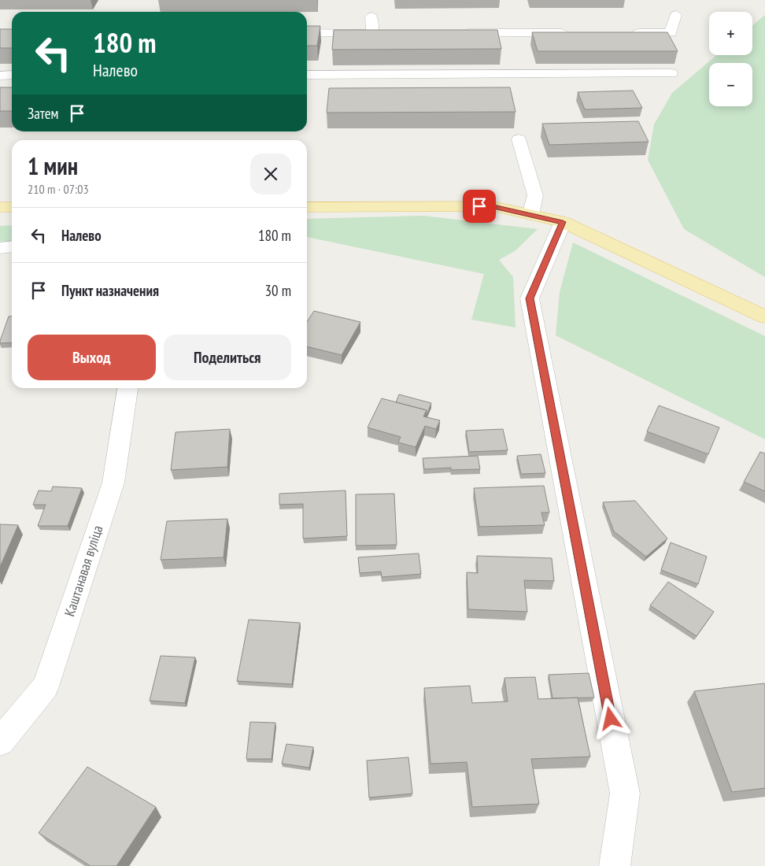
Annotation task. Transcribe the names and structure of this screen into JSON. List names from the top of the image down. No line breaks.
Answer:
{"streets":{"street":["Каштанавая вуліца"]},"page":{"map_buttons":["+","−"],"turn":["180 m","Налево"],"then":"Затем","heading":["1 мин","210 m · 07:03"],"list":[{"name":"Налево","value":"180 m"},{"name":"Пункт назначения","value":"30 m"}],"buttons":["Выход","Поделиться"]}}
